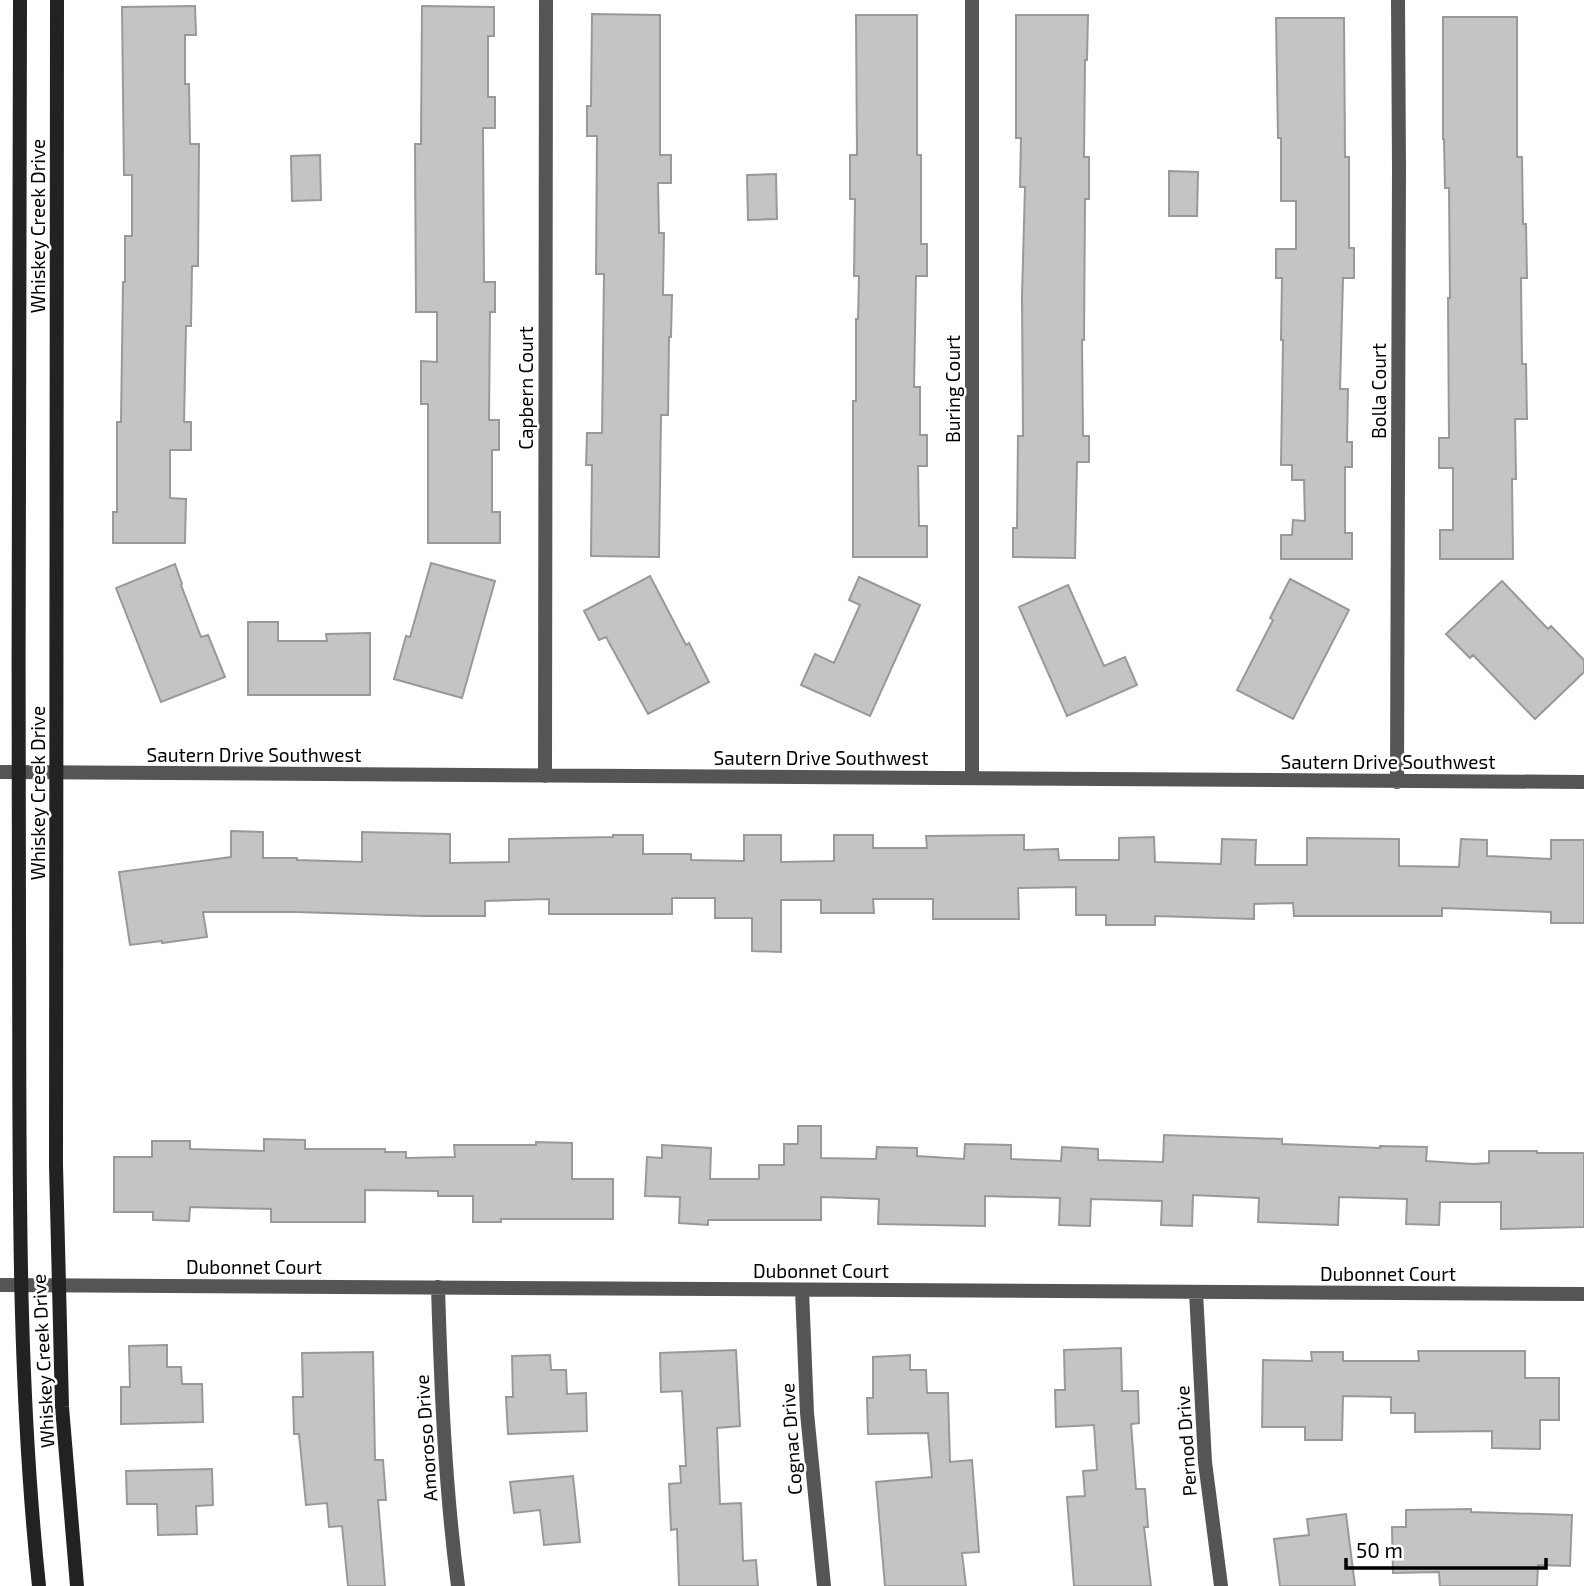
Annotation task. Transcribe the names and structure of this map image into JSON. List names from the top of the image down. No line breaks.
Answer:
{"streets":{"street":["Whiskey Creek Drive","Capbern Court","Buring Court","Bolla Court","Sautern Drive Southwest","Dubonnet Court","Amoroso Drive","Cognac Drive","Pernod Drive"]},"crossings":[["Whiskey Creek Drive","Sautern Drive Southwest"],["Whiskey Creek Drive","Dubonnet Court"],["Capbern Court","Sautern Drive Southwest"],["Buring Court","Sautern Drive Southwest"],["Bolla Court","Sautern Drive Southwest"],["Dubonnet Court","Amoroso Drive"],["Dubonnet Court","Cognac Drive"],["Dubonnet Court","Pernod Drive"]],"scale_bar":"50 m"}
